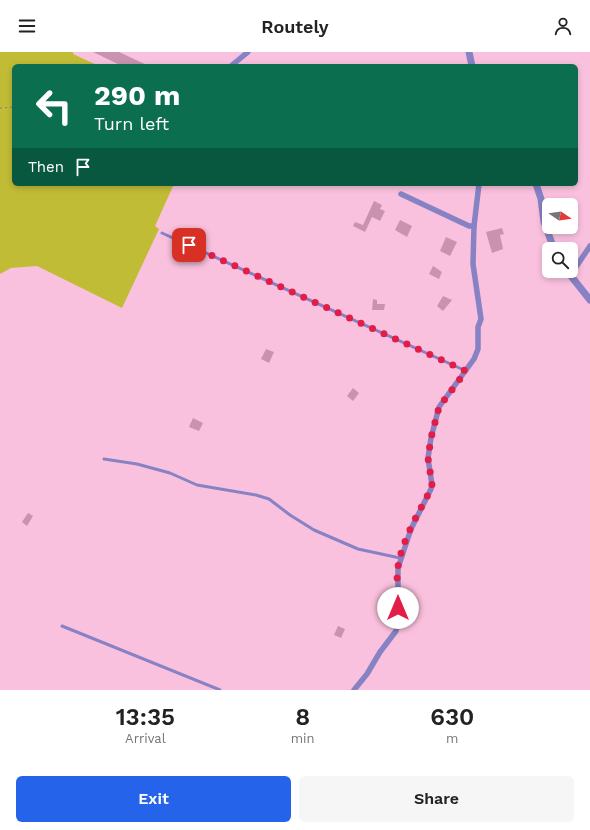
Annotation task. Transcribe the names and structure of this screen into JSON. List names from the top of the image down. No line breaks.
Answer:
{"north":"right","page":{"header":"Routely","turn":["290 m","Turn left"],"then":"Then","eta":["13:35","Arrival","8","min","630","m"],"buttons":["Exit","Share"]}}
